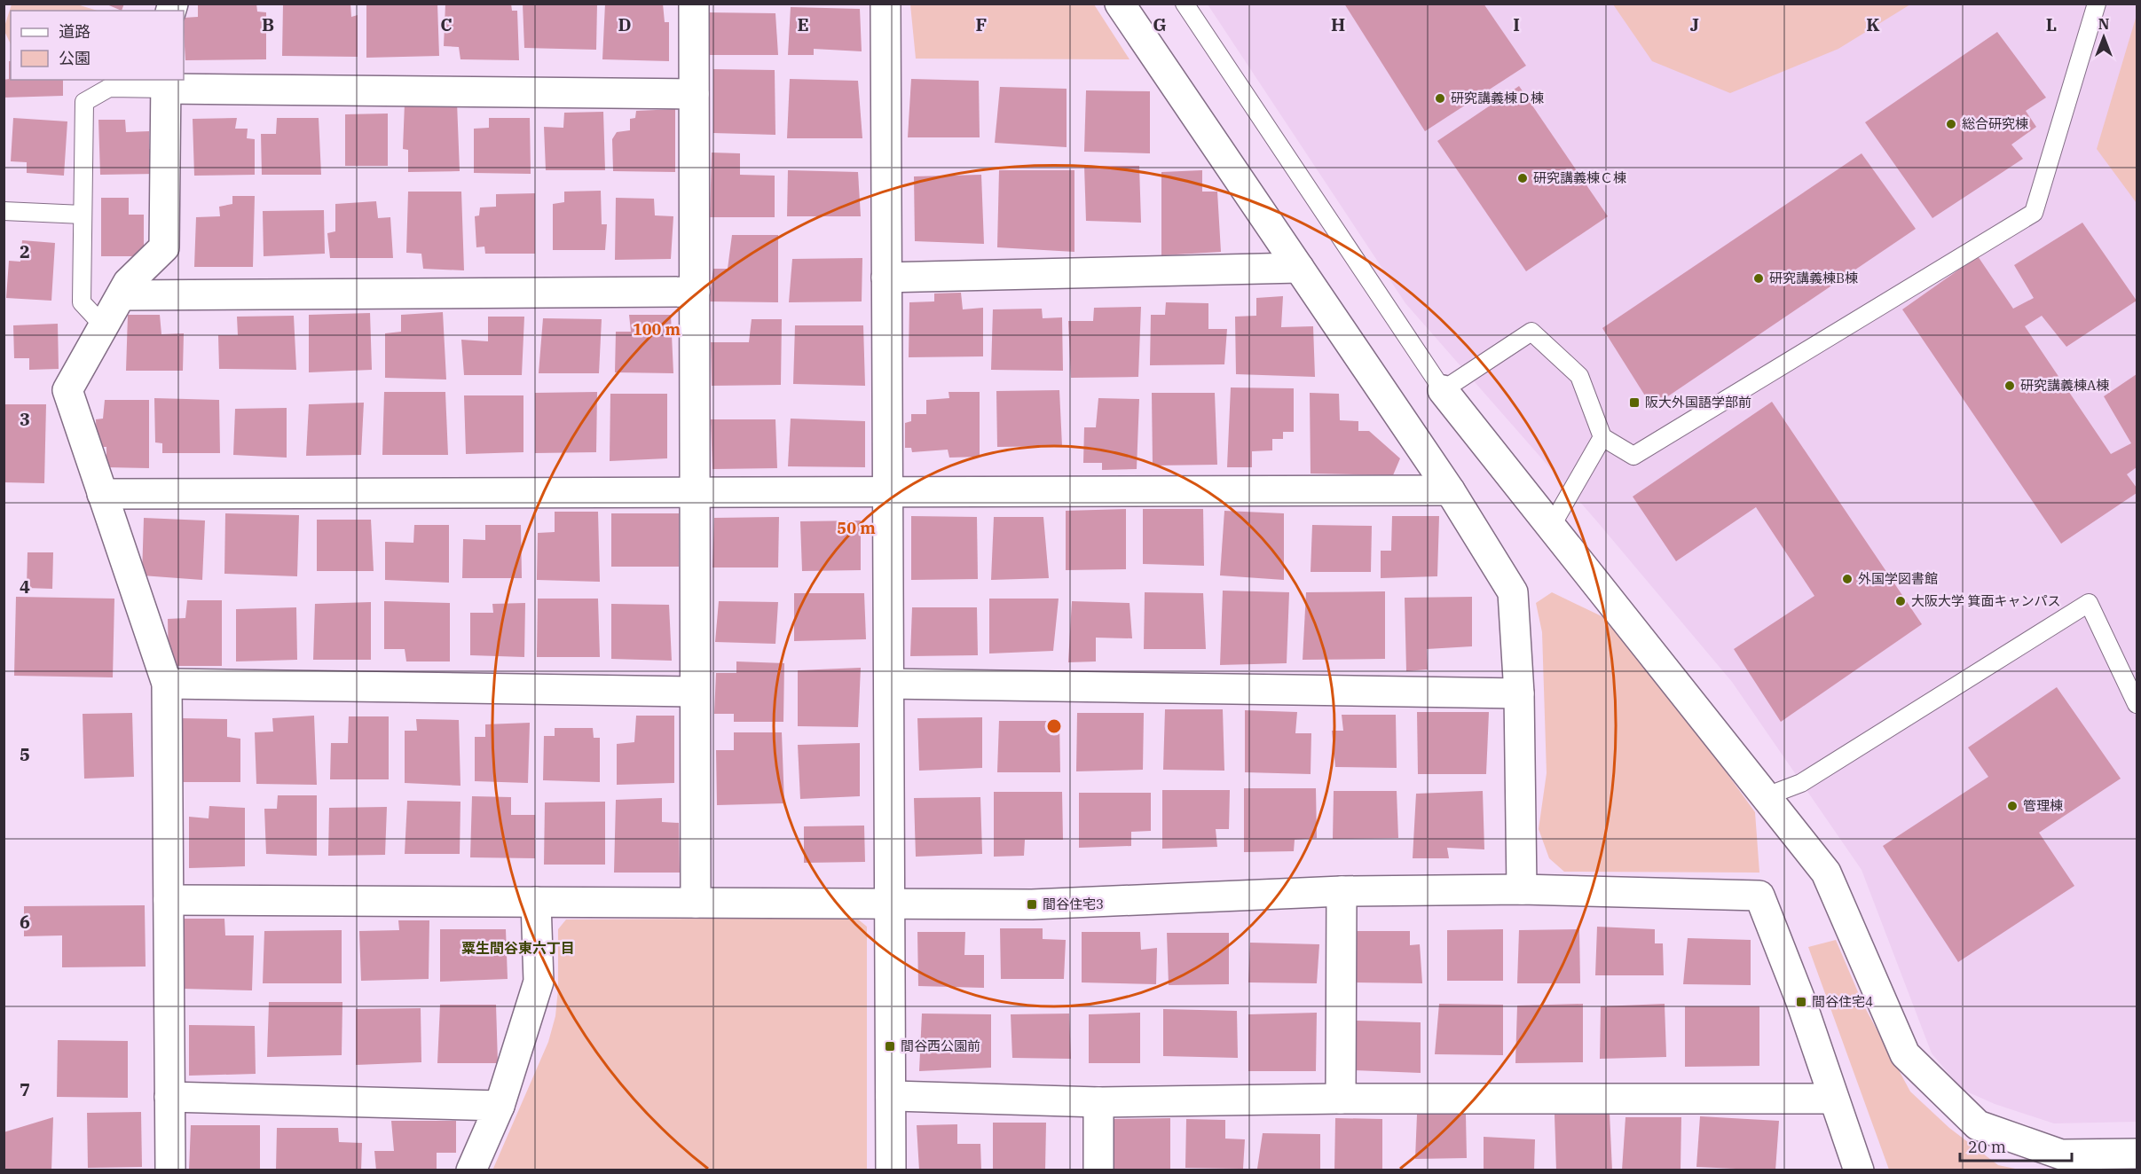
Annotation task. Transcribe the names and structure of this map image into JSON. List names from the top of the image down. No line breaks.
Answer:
{"districts":["粟生間谷東六丁目"],"places":{"other":["研究講義棟Ｄ棟","総合研究棟","研究講義棟Ｃ棟","研究講義棟B棟","研究講義棟A棟","外国学図書館","大阪大学 箕面キャンパス","管理棟"],"transit":["阪大外国語学部前","間谷住宅3","間谷住宅4","間谷西公園前"]},"legend":["道路","公園"],"scale_bar":"20 m","north":"top","grid":{"columns":["B","C","D","E","F","G","H","I","J","K","L"],"rows":["2","3","4","5","6","7"]},"rings":["100 m","50 m"]}
